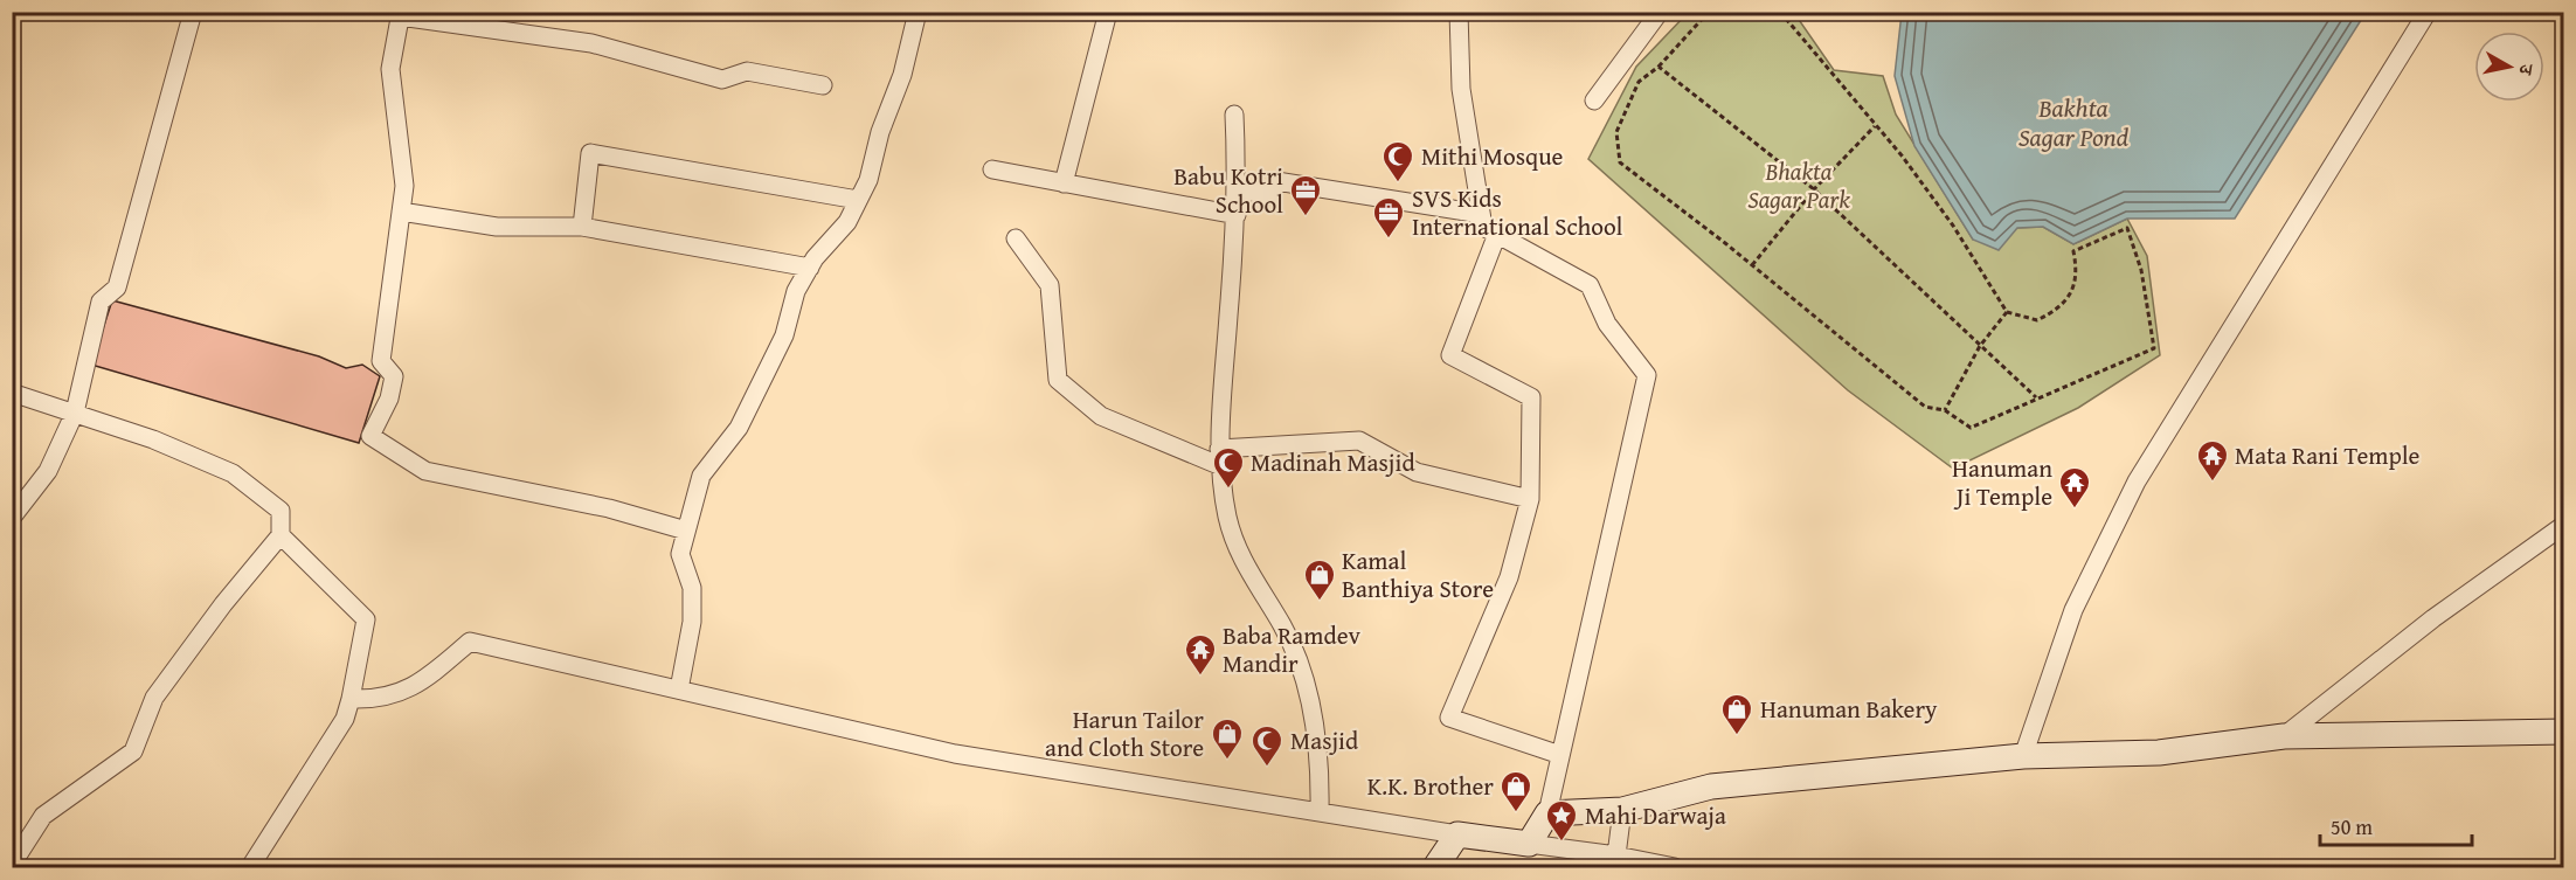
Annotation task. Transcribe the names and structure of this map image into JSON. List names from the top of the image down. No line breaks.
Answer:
{"water":["Bakhta Sagar Pond"],"parks":["Bhakta Sagar Park"],"places":{"mosque":["Mithi Mosque","Madinah Masjid","Masjid"],"office":["Babu Kotri School","SVS Kids International School"],"temple":["Mata Rani Temple","Hanuman Ji Temple","Baba Ramdev Mandir"],"shop":["Kamal Banthiya Store","Hanuman Bakery","Harun Tailor and Cloth Store","K.K. Brother"],"place":["Mahi Darwaja"]},"scale_bar":"50 m","north":"right"}
